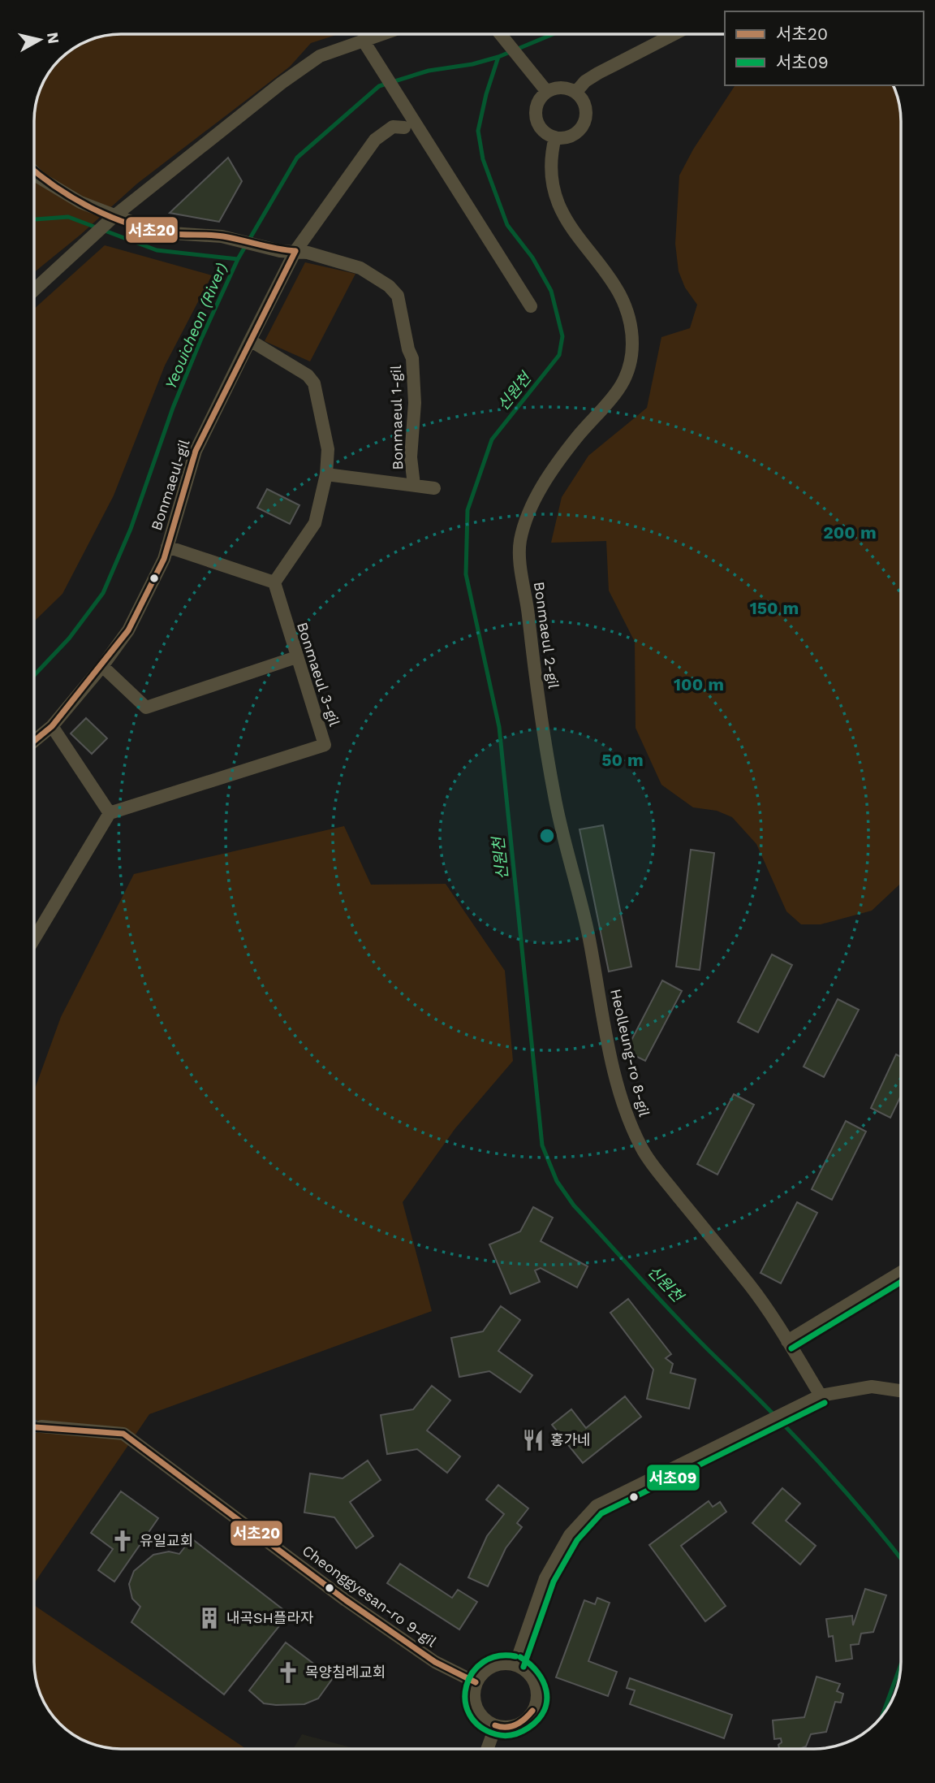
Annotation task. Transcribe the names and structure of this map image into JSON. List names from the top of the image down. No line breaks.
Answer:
{"streets":{"street":["Bonmaeul 1-gil","Bonmaeul-gil","Bonmaeul 2-gil","Bonmaeul 3-gil","Heolleung-ro 8-gil","Cheonggyesan-ro 9-gil"]},"crossings":[["Bonmaeul 1-gil","Bonmaeul-gil"],["Bonmaeul 2-gil","Heolleung-ro 8-gil"]],"water":["Yeouicheon (River)","신원천"],"places":{"restaurant":["홍가네"],"church":["유일교회","목양침례교회"],"building":["내곡SH플라자"]},"lines":["transit line 서초20","transit line 서초09"],"legend":["서초20","서초09"],"north":"right","rings":["200 m","150 m","100 m","50 m"]}
